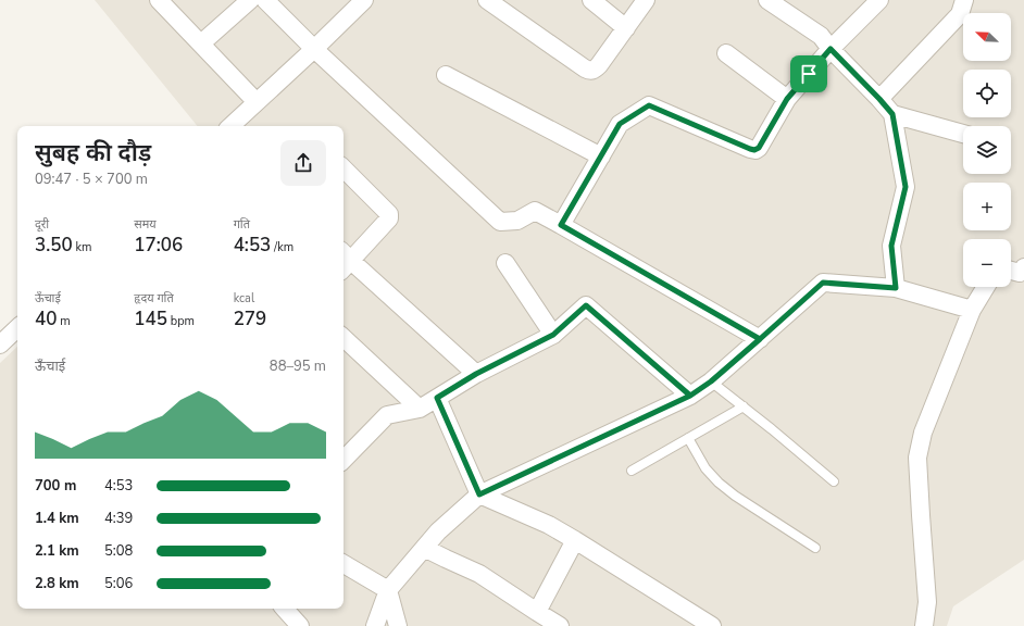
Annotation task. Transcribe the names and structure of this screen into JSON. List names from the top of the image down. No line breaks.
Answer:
{"north":"top left","page":{"map_buttons":["+","−"],"heading":["सुबह की दौड़","09:47 · 5 × 700 m"],"stats":[["दूरी","3.50 km"],["समय","17:06"],["गति","4:53 /km"],["ऊँचाई","40 m"],["हृदय गति","145 bpm"],["kcal","279"]],"chart":["ऊँचाई","88–95 m"],"list":[{"name":"700 m","note":"4:53"},{"name":"1.4 km","note":"4:39"},{"name":"2.1 km","note":"5:08"},{"name":"2.8 km","note":"5:06"}]}}
